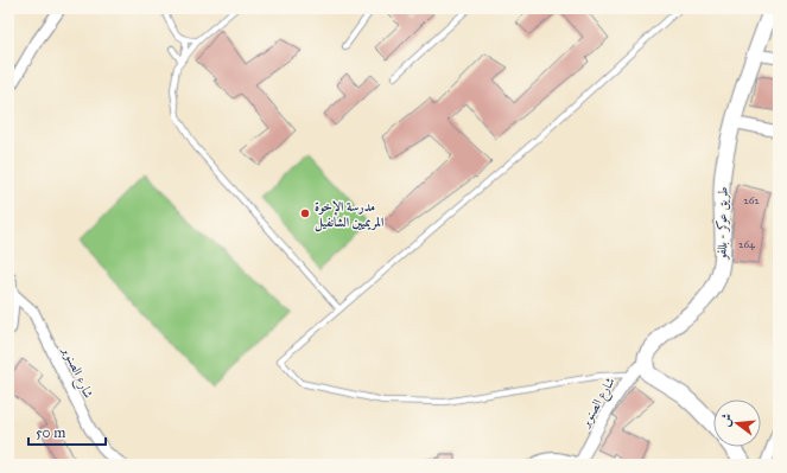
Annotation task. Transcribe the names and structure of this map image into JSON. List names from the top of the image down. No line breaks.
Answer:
{"streets":{"street":["طريق عوكر - بللفو","شارع الصنوبر"]},"crossings":[["طريق عوكر - بللفو","شارع الصنوبر"]],"places":["مدرسة الإخوة المريميين الشانفيل"],"house_numbers":["262","264"],"scale_bar":"50 m","north":"left"}
